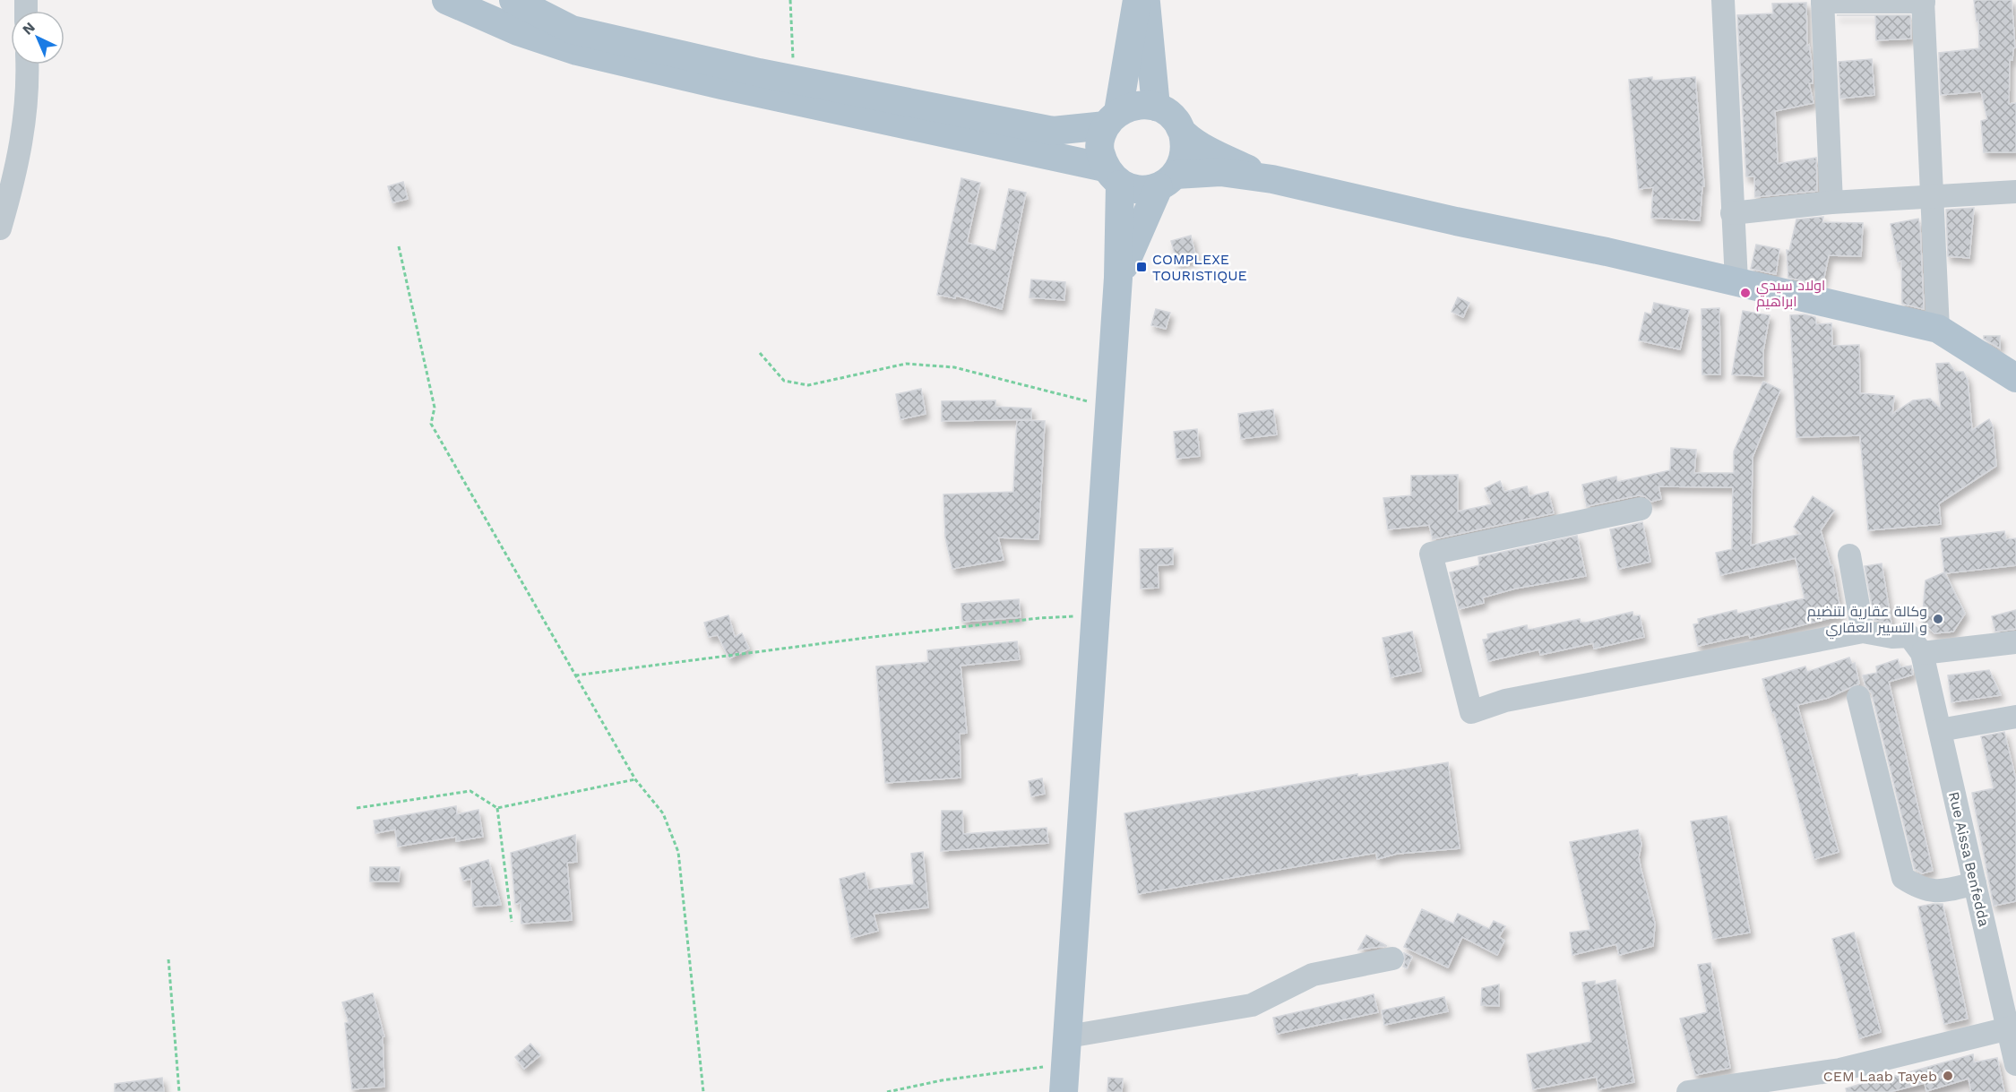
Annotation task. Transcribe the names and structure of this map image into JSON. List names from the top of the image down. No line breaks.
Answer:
{"streets":{"street":["Rue Aissa Benfedda"]},"places":{"transit":["COMPLEXE TOURISTIQUE"],"other":["اولاد سيدي ابراهيم","وكالة عقارية لتنضيم و التسيير العقاري","CEM Laab Tayeb"]},"north":"top left"}
